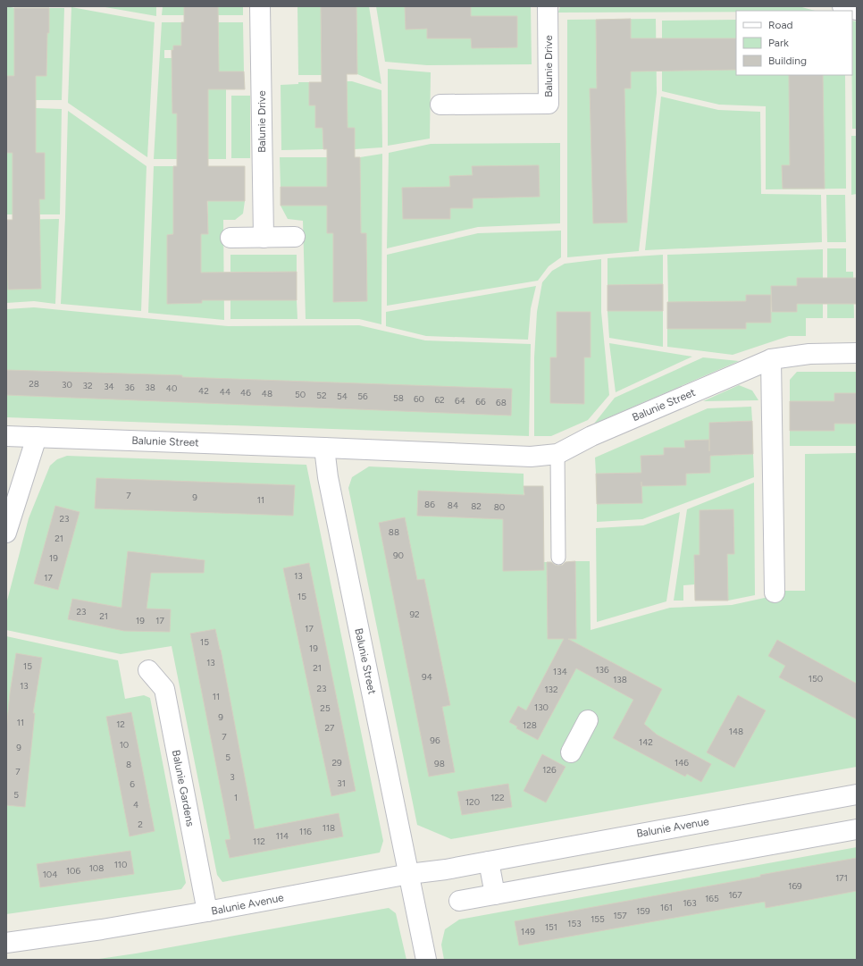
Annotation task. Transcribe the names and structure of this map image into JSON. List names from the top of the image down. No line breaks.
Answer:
{"streets":{"street":["Balunie Drive","Balunie Street","Balunie Gardens","Balunie Avenue"]},"crossings":[["Balunie Street","Balunie Avenue"],["Balunie Gardens","Balunie Avenue"]],"house_numbers":["28","30","32","34","36","38","40","42","44","46","48","50","52","54","56","58","60","62","64","66","68","7","9","11","86","84","82","80","23","88","21","90","19","13","17","15","23","92","21","19","17","17","15","19","13","15","21","136","134","94","150","138","13","23","132","11","130","25","9","11","12","128","27","148","7","96","142","10","9","5","29","146","98","8","126","7","3","31","6","5","1","122","120","4","2","118","116","114","112","110","108","106","104","171","169","167","165","163","161","159","157","155","153","151","149"],"legend":["Road","Park","Building"]}
